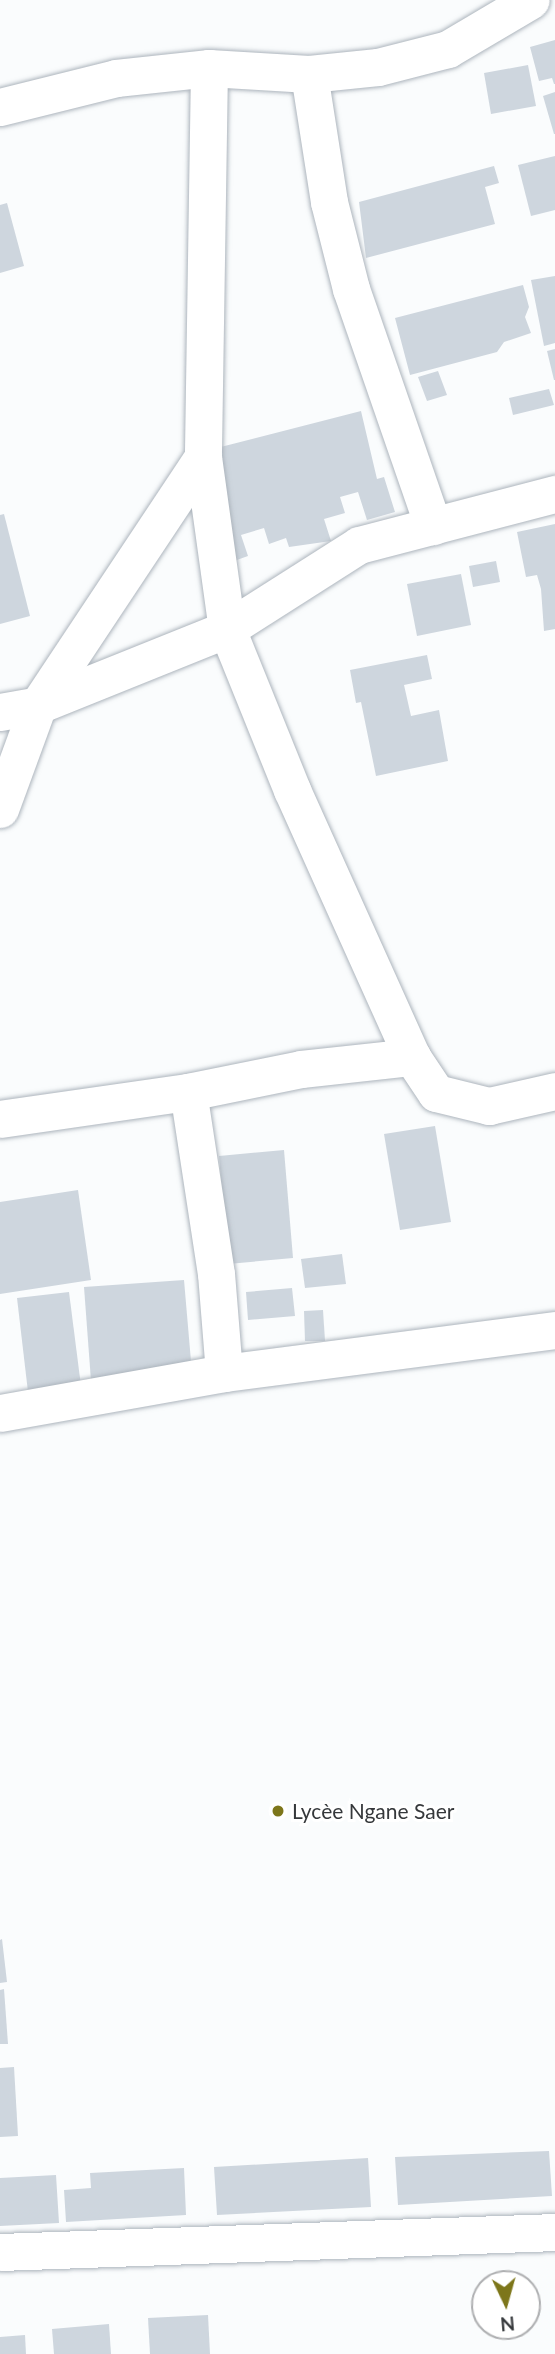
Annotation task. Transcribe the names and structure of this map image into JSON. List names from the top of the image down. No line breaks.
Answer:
{"places":["Lycèe Ngane Saer"],"north":"bottom"}
